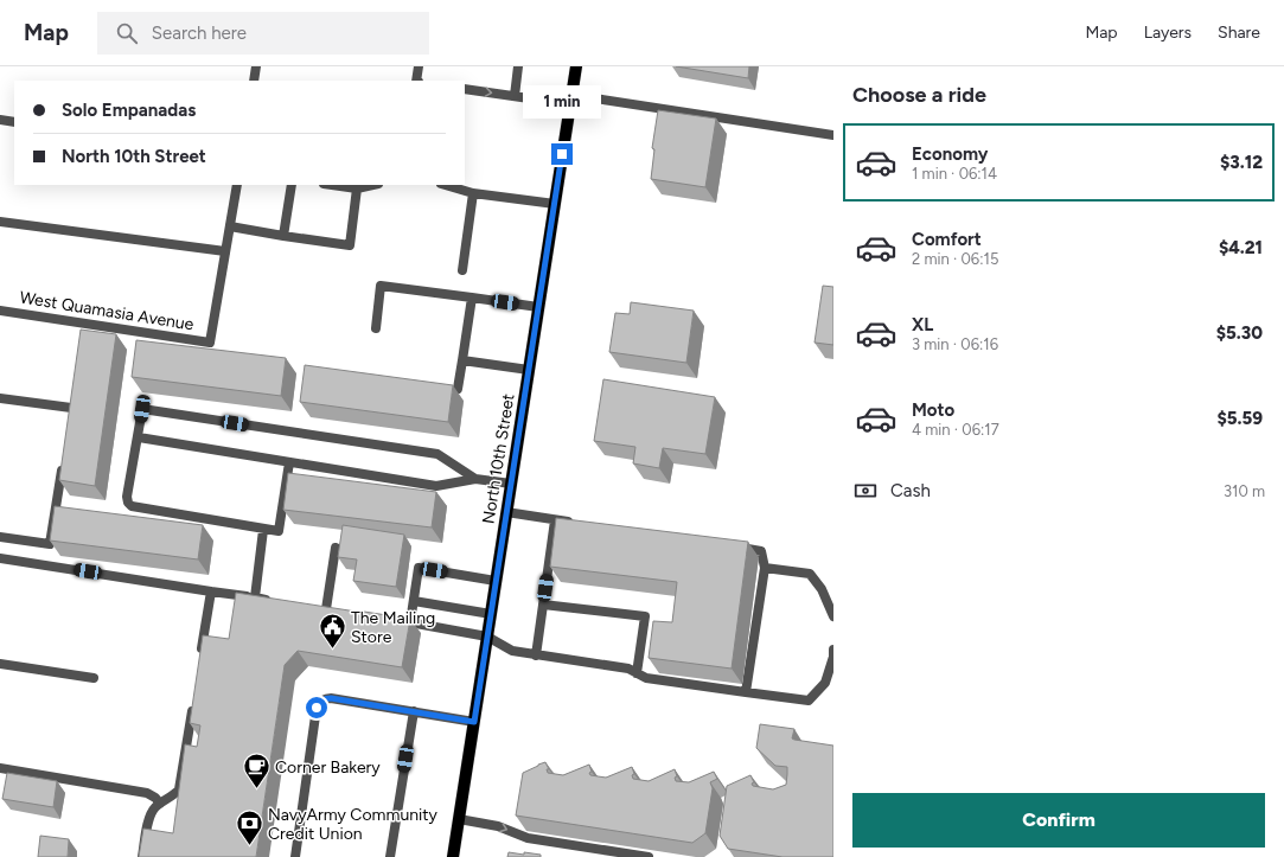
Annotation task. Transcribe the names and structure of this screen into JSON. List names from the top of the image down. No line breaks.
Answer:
{"streets":{"main road":["North 10th Street"],"street":["West Quamasia Avenue"]},"places":{"public building":["The Mailing Store"],"cafe":["Corner Bakery"],"bank":["NavyArmy Community Credit Union"]},"page":{"header":"Map","search":"Search here","nav":["Map","Layers","Share"],"heading":"Choose a ride","banner":["Solo Empanadas","North 10th Street"],"bubble":"1 min","list":[{"name":"Economy","note":"1 min · 06:14","value":"$3.12"},{"name":"Comfort","note":"2 min · 06:15","value":"$4.21"},{"name":"XL","note":"3 min · 06:16","value":"$5.30"},{"name":"Moto","note":"4 min · 06:17","value":"$5.59"}],"pay":["Cash","310 m"],"buttons":"Confirm"}}
